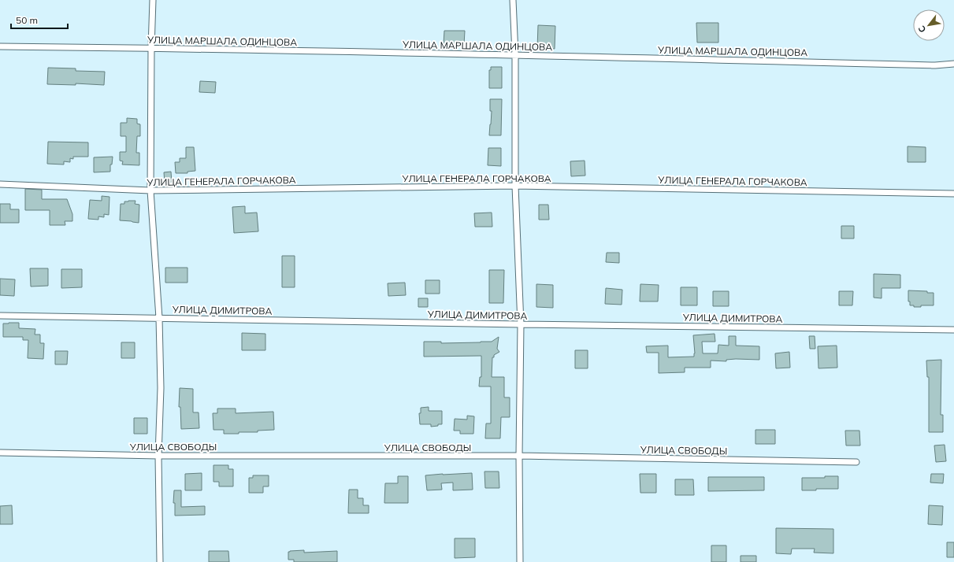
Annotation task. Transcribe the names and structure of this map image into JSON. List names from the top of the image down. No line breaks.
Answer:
{"streets":{"street":["УЛИЦА МАРШАЛА ОДИНЦОВА","УЛИЦА ГЕНЕРАЛА ГОРЧАКОВА","УЛИЦА ДИМИТРОВА","УЛИЦА СВОБОДЫ"]},"scale_bar":"50 m","north":"bottom left"}
